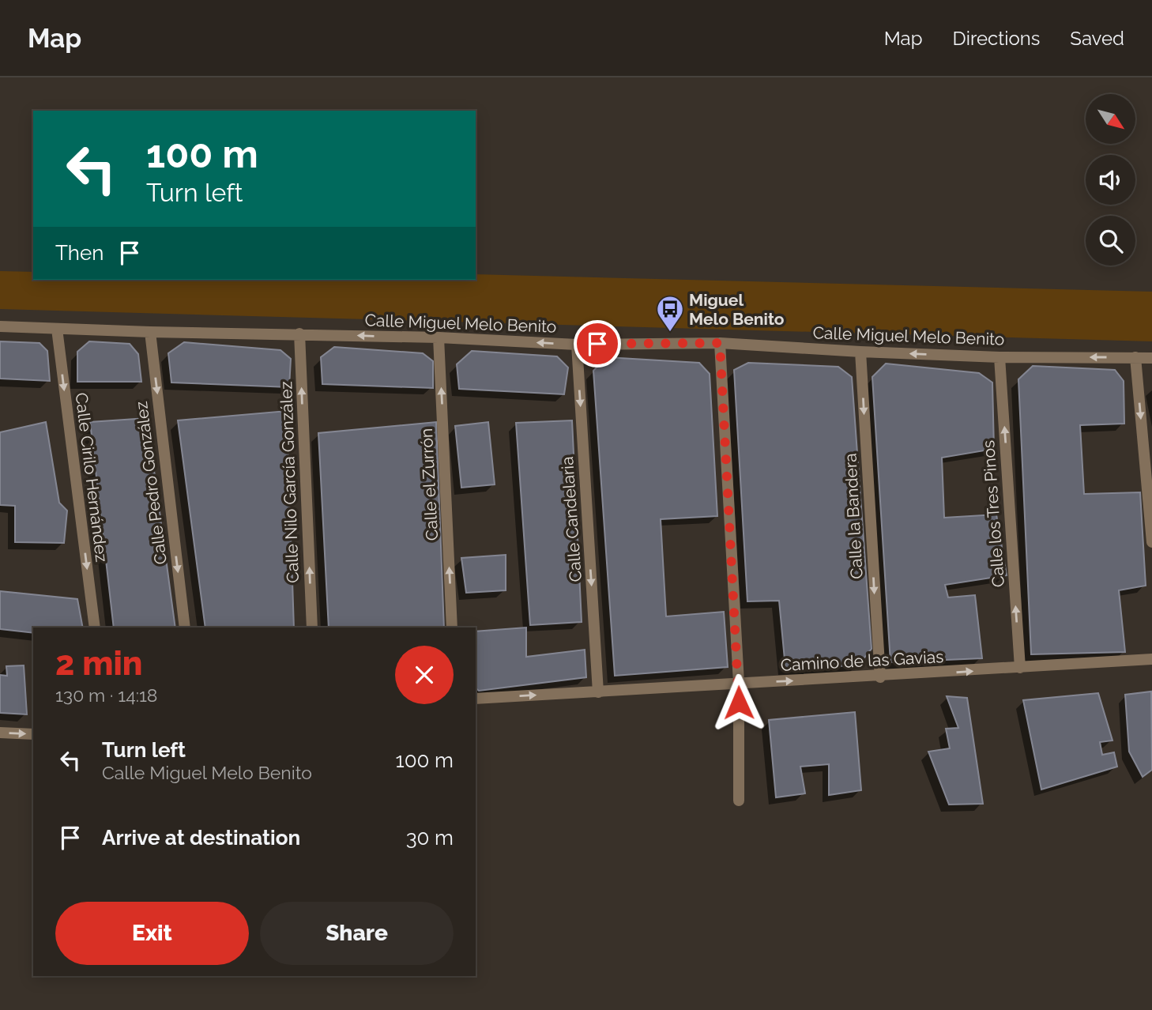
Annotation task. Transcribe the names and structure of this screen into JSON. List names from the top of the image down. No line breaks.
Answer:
{"streets":{"street":["Calle Miguel Melo Benito","Calle Cirilo Hernández","Calle Nilo García González","Calle Pedro González","Calle el Zurrón","Calle los Tres Pinos","Calle la Bandera","Calle Candelaria","Camino de las Gavias"]},"crossings":[["Calle Miguel Melo Benito","Calle Cirilo Hernández"],["Calle Miguel Melo Benito","Calle Nilo García González"],["Calle Miguel Melo Benito","Calle Pedro González"],["Calle Miguel Melo Benito","Calle el Zurrón"],["Calle Miguel Melo Benito","Calle los Tres Pinos"],["Calle Miguel Melo Benito","Calle la Bandera"],["Calle Miguel Melo Benito","Calle Candelaria"],["Calle los Tres Pinos","Camino de las Gavias"],["Calle la Bandera","Camino de las Gavias"],["Calle Candelaria","Camino de las Gavias"]],"one_way":["Calle Miguel Melo Benito","Calle Cirilo Hernández","Calle Nilo García González","Calle Pedro González","Calle el Zurrón","Calle los Tres Pinos","Calle la Bandera","Calle Candelaria","Camino de las Gavias"],"places":{"bus stop":["Miguel Melo Benito"]},"north":"bottom right","page":{"header":"Map","nav":["Map","Directions","Saved"],"turn":["100 m","Turn left"],"then":"Then","heading":["2 min","130 m · 14:18"],"list":[{"name":"Turn left","note":"Calle Miguel Melo Benito","value":"100 m"},{"name":"Arrive at destination","value":"30 m"}],"buttons":["Exit","Share"]}}
